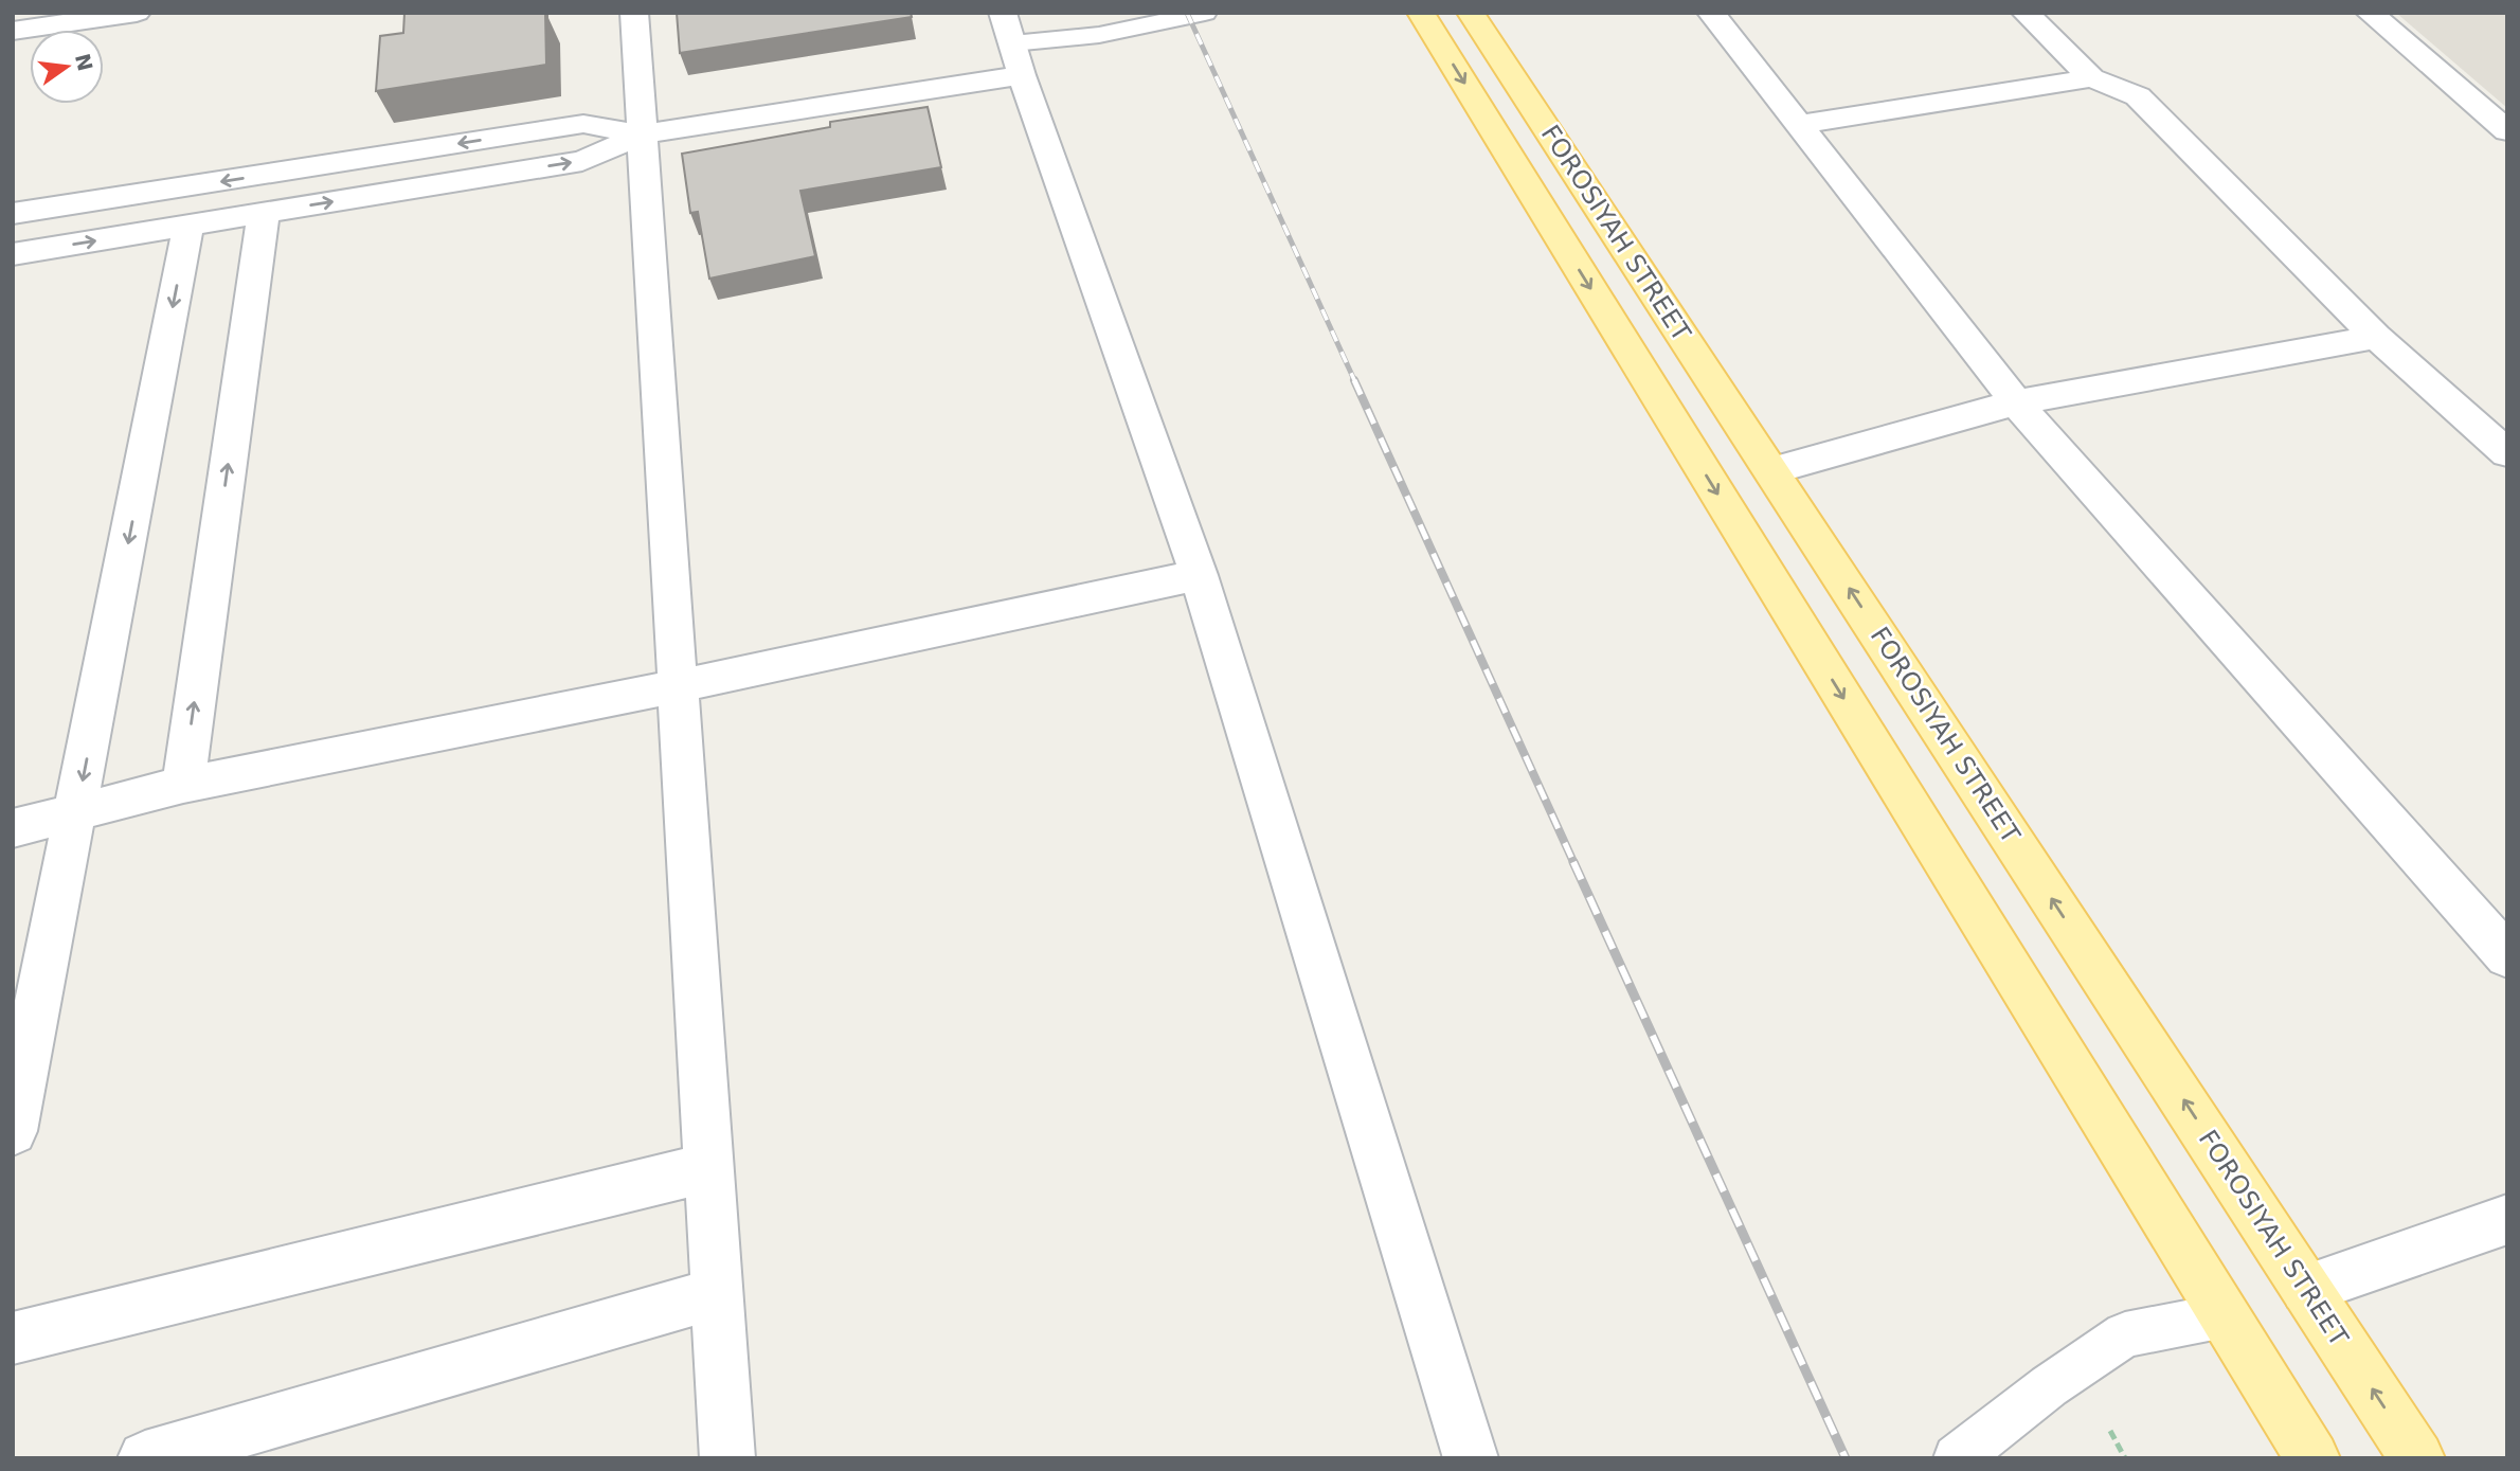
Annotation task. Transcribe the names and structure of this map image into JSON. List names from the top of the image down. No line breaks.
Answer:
{"streets":{"main road":["FOROSIYAH STREET"]},"north":"right"}
